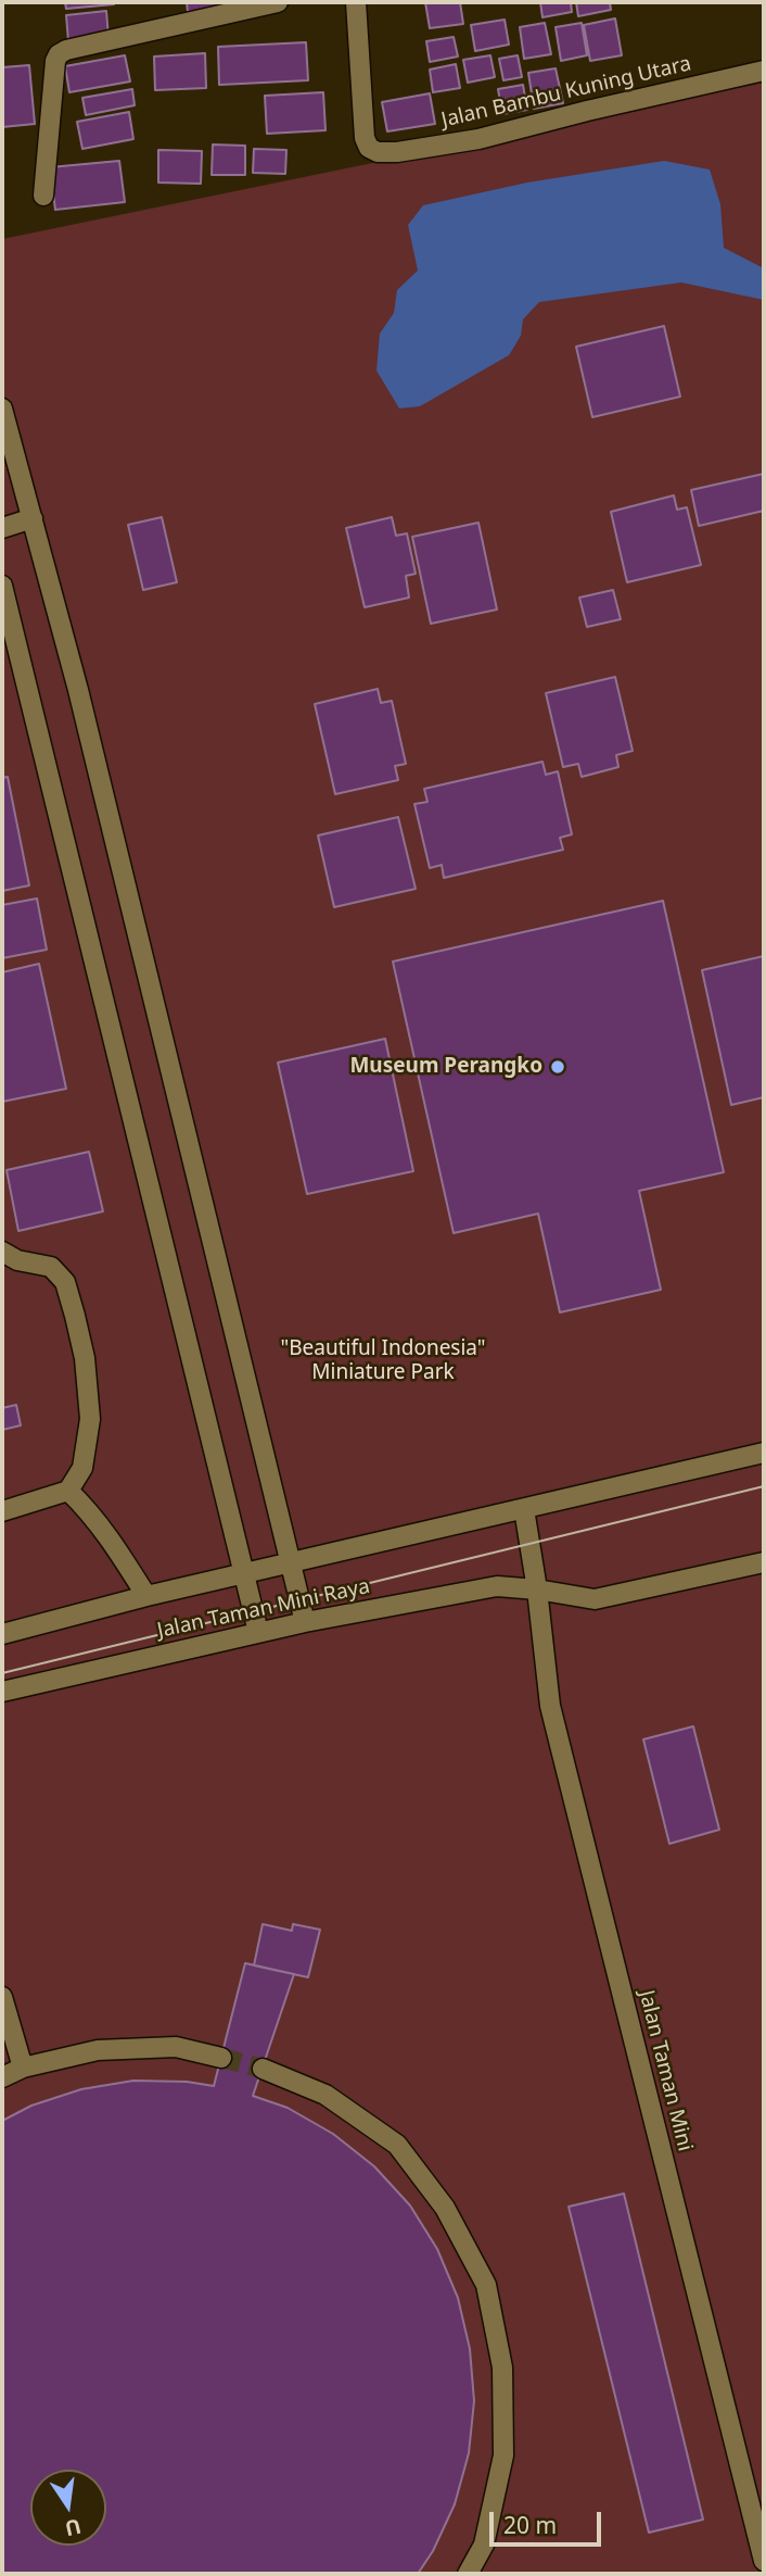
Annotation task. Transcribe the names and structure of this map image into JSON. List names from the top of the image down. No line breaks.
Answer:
{"streets":{"street":["Jalan Bambu Kuning Utara","Jalan Taman Mini Raya","Jalan Taman Mini"]},"crossings":[["Jalan Taman Mini Raya","Jalan Taman Mini"]],"parks":["\"Beautiful Indonesia\" Miniature Park"],"places":["Museum Perangko"],"scale_bar":"20 m","north":"bottom"}
